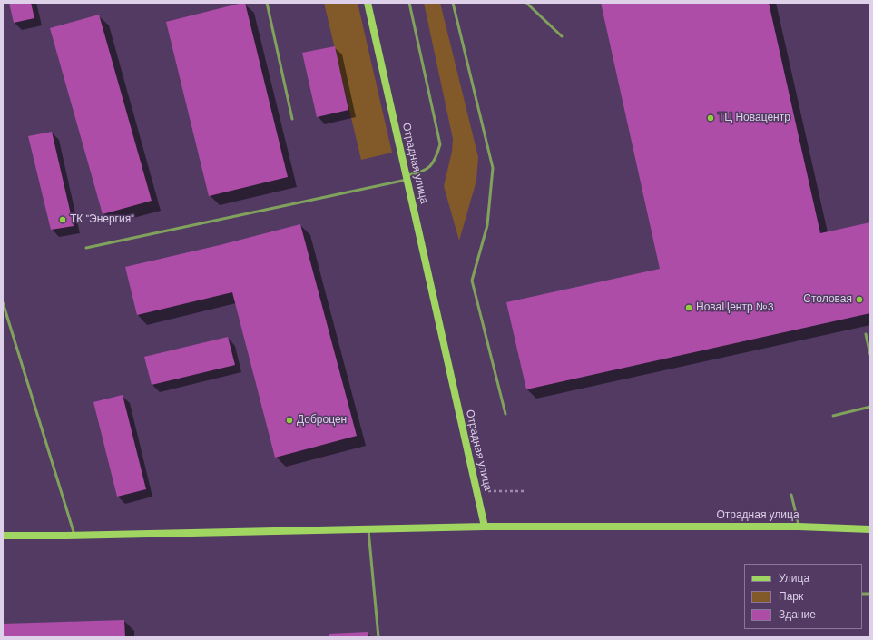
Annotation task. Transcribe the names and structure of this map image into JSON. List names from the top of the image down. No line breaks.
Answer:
{"streets":{"main road":["Отрадная улица"]},"places":["ТЦ Новацентр","ТК \"Энергия\"","Столовая","НоваЦентр №3","Доброцен"],"legend":["Улица","Парк","Здание"]}
